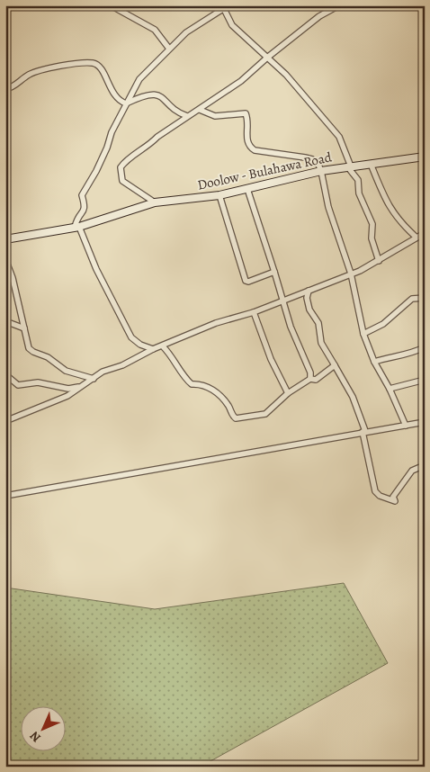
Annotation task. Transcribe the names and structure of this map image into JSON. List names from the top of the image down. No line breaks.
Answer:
{"streets":{"main road":["Doolow - Bulahawa Road"]},"north":"bottom left"}
